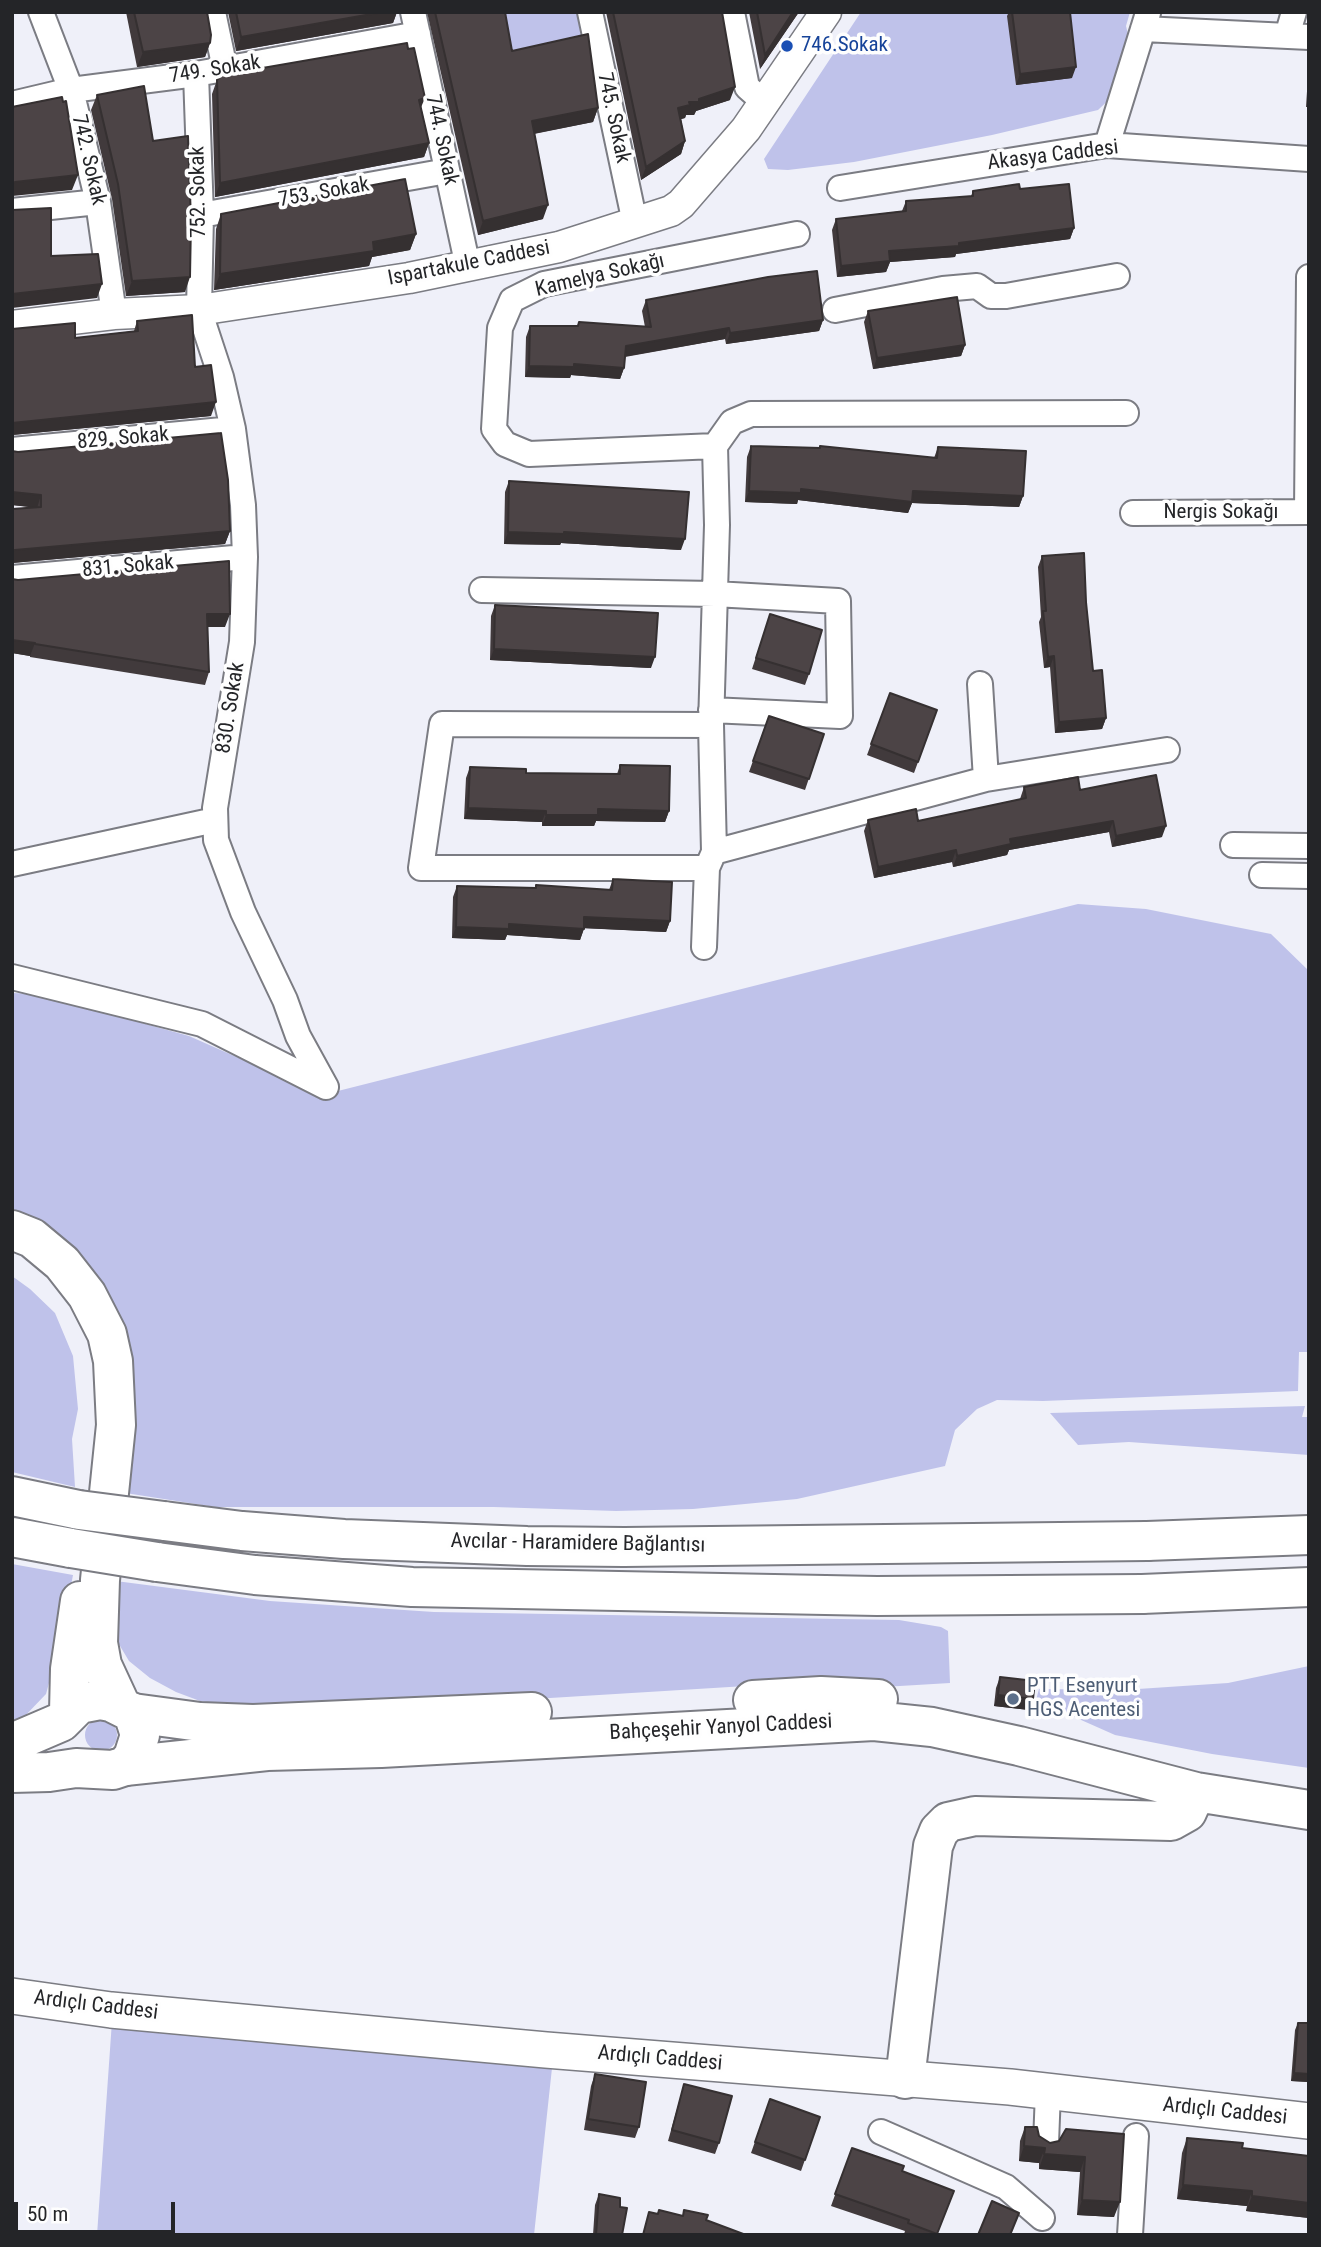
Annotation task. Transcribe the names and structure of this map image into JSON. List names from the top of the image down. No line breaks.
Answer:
{"streets":{"main road":["Avcılar - Haramidere Bağlantısı","Bahçeşehir Yanyol Caddesi","Ardıçlı Caddesi"],"street":["749. Sokak","745. Sokak","744. Sokak","Akasya Caddesi","742. Sokak","752. Sokak","753. Sokak","Ispartakule Caddesi","Kamelya Sokağı","829. Sokak","Nergis Sokağı","831. Sokak","830. Sokak"]},"crossings":[["749. Sokak","744. Sokak"],["749. Sokak","742. Sokak"],["749. Sokak","752. Sokak"],["745. Sokak","Ispartakule Caddesi"],["744. Sokak","753. Sokak"],["744. Sokak","Ispartakule Caddesi"],["742. Sokak","Ispartakule Caddesi"],["752. Sokak","753. Sokak"],["752. Sokak","Ispartakule Caddesi"],["752. Sokak","830. Sokak"],["Ispartakule Caddesi","830. Sokak"],["829. Sokak","830. Sokak"],["831. Sokak","830. Sokak"]],"places":["746.Sokak","PTT Esenyurt HGS Acentesi"],"scale_bar":"50 m"}
